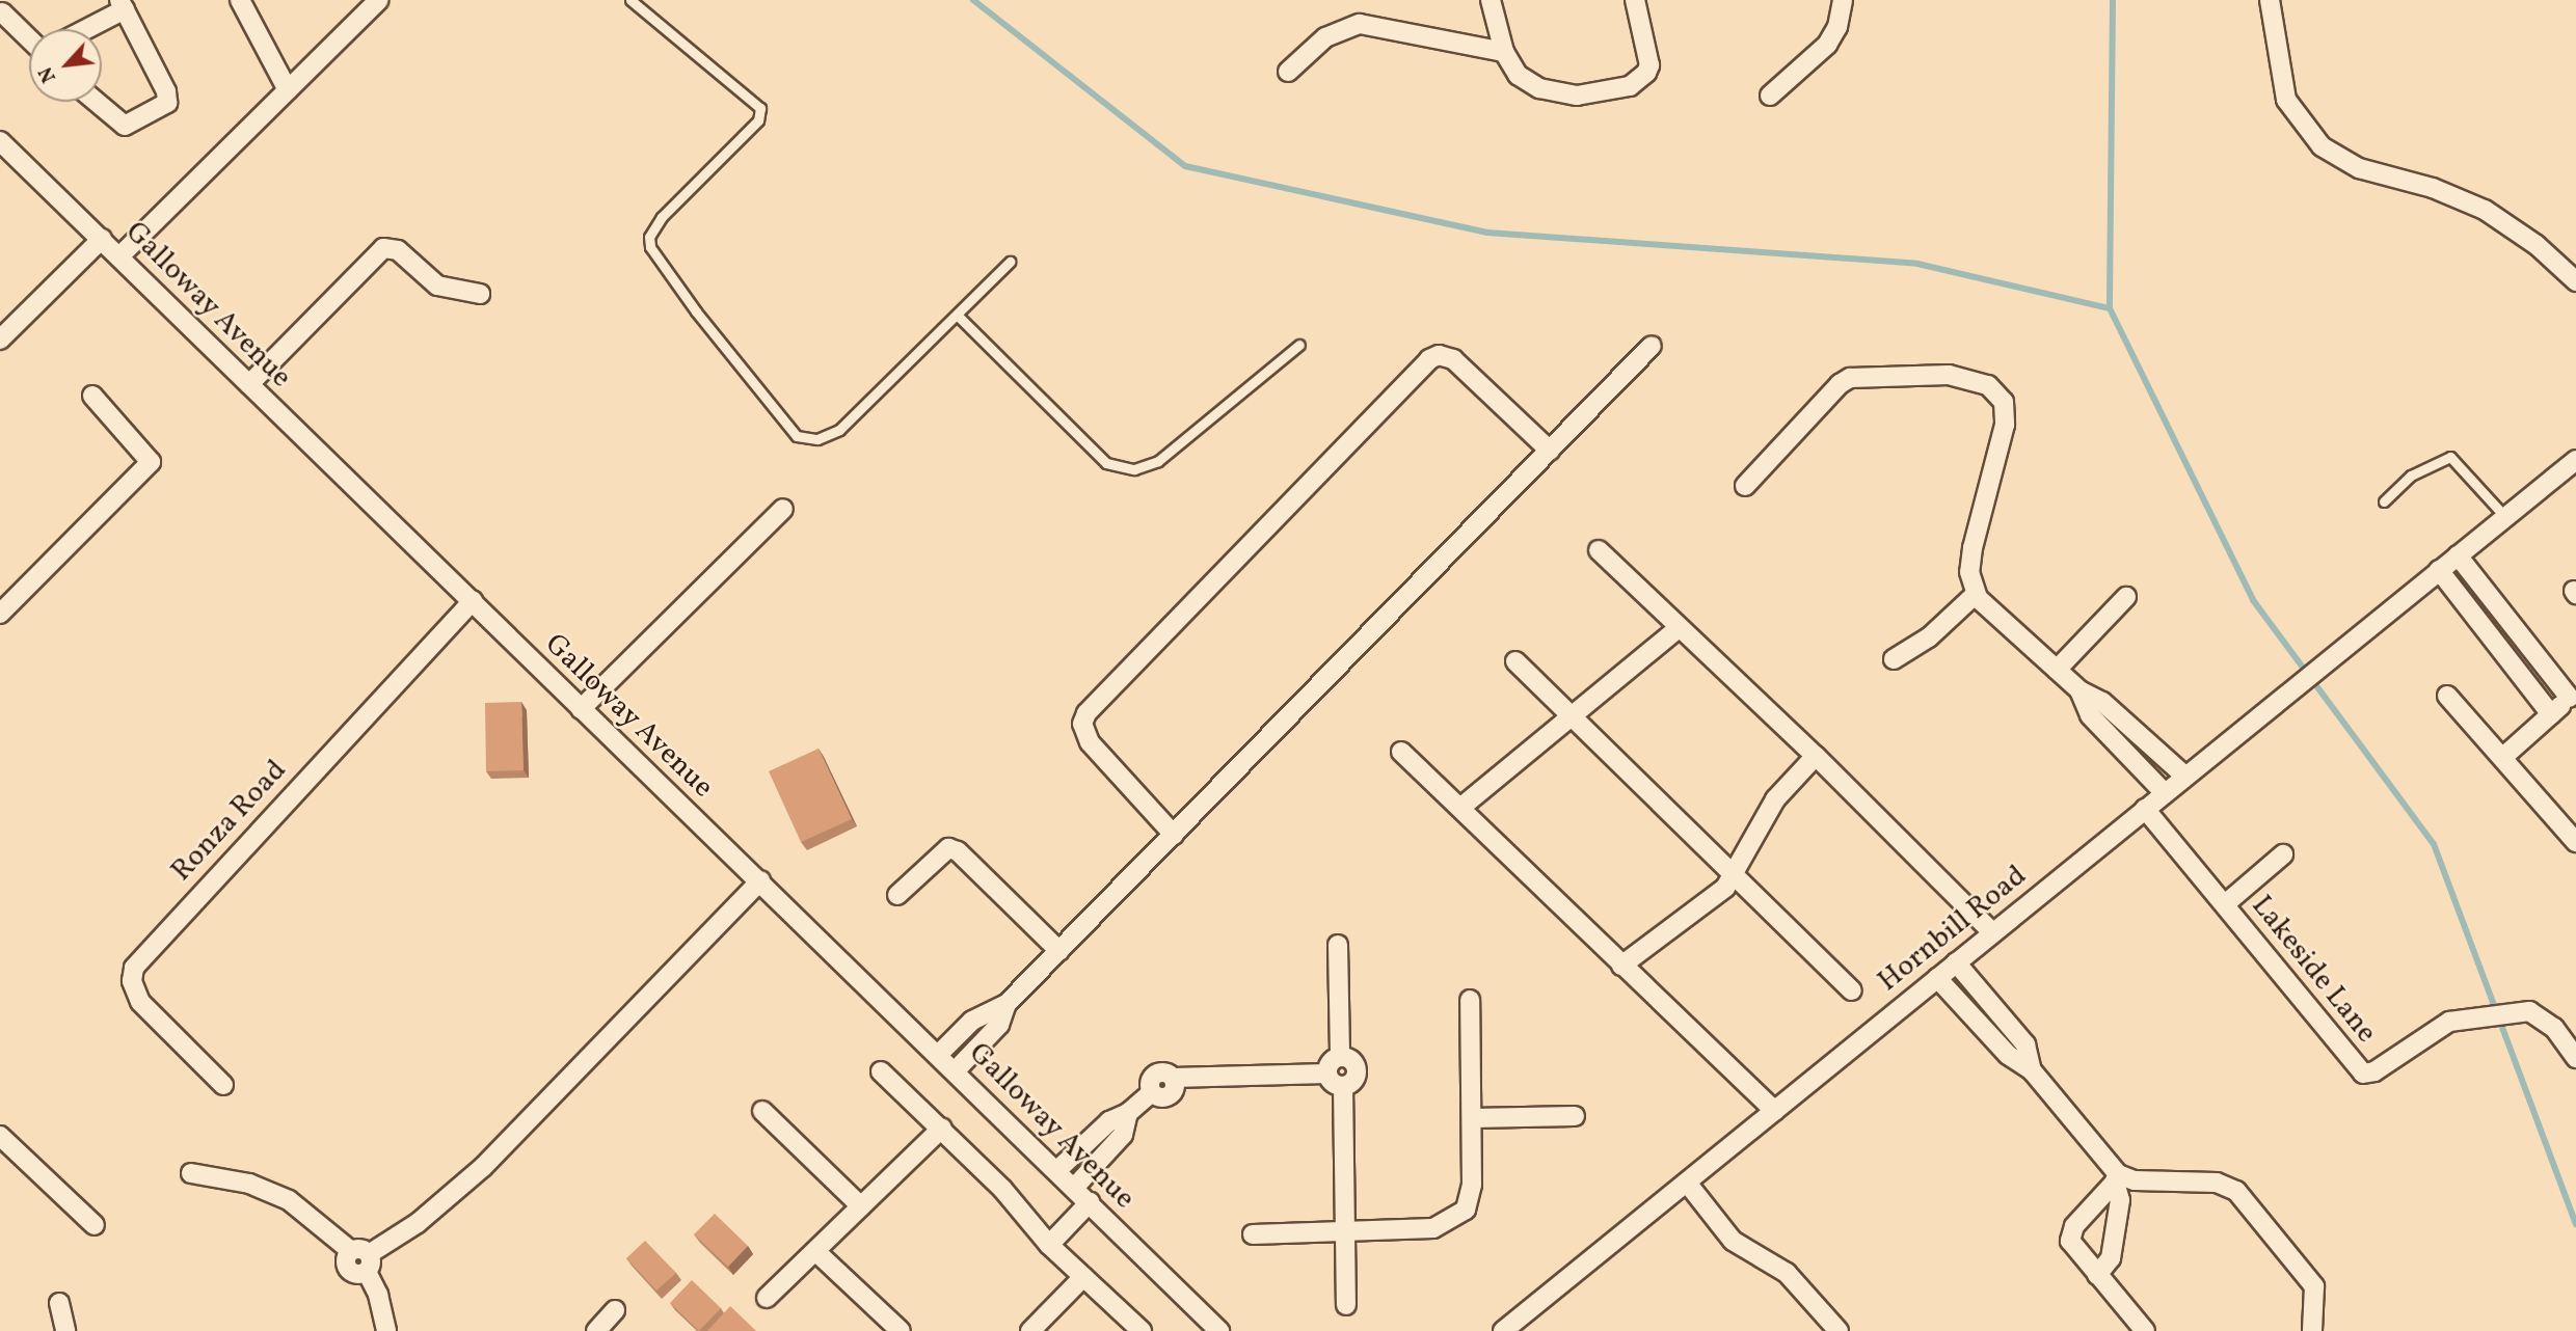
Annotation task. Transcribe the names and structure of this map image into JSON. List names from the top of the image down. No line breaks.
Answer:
{"streets":{"street":["Galloway Avenue","Ronza Road","Hornbill Road","Lakeside Lane"]},"crossings":[["Galloway Avenue","Ronza Road"],["Hornbill Road","Lakeside Lane"]],"north":"bottom left"}
